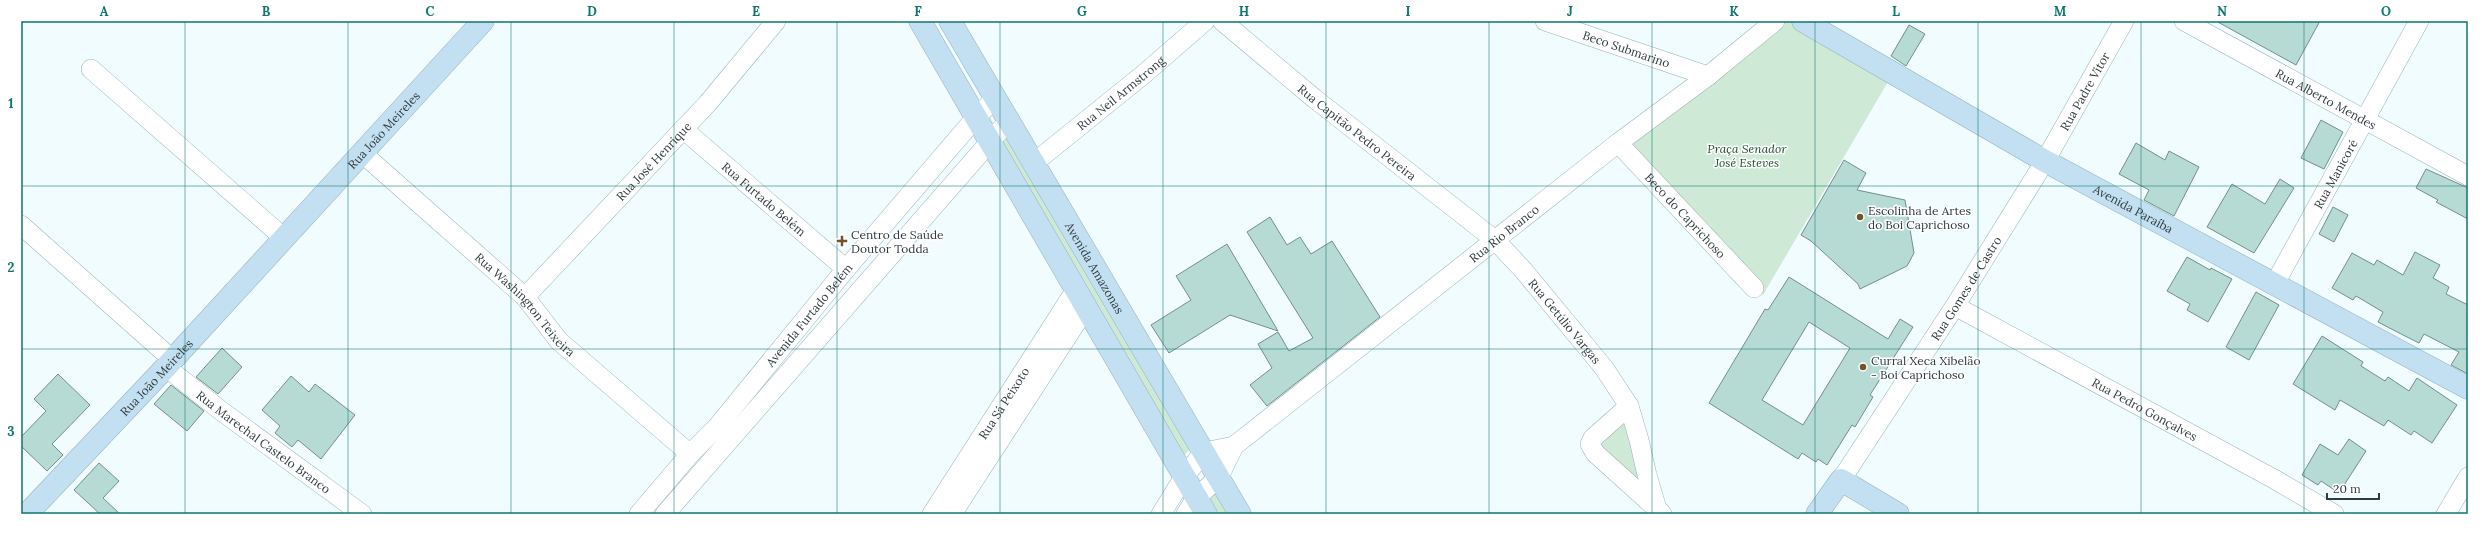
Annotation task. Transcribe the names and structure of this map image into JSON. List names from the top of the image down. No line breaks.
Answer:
{"streets":{"street":["Beco Submarino","Rua Padre Vitor","Rua Neil Armstrong","Rua Alberto Mendes","Rua João Meireles","Rua Capitão Pedro Pereira","Rua José Henrique","Rua Manicoré","Rua Furtado Belém","Avenida Paraíba","Beco do Caprichoso","Rua Rio Branco","Avenida Amazonas","Rua Gomes de Castro","Rua Washington Teixeira","Avenida Furtado Belém","Rua Getúlio Vargas","Rua Sá Peixoto","Rua Pedro Gonçalves","Rua Marechal Castelo Branco"]},"crossings":[["Beco Submarino","Rua Rio Branco"],["Rua Padre Vitor","Avenida Paraíba"],["Rua Padre Vitor","Rua Gomes de Castro"],["Rua Neil Armstrong","Avenida Amazonas"],["Rua Alberto Mendes","Rua Manicoré"],["Rua João Meireles","Rua Washington Teixeira"],["Rua João Meireles","Rua Marechal Castelo Branco"],["Rua Capitão Pedro Pereira","Rua Rio Branco"],["Rua Capitão Pedro Pereira","Rua Getúlio Vargas"],["Rua José Henrique","Rua Furtado Belém"],["Rua José Henrique","Rua Washington Teixeira"],["Rua Manicoré","Avenida Paraíba"],["Rua Furtado Belém","Avenida Furtado Belém"],["Avenida Paraíba","Rua Gomes de Castro"],["Beco do Caprichoso","Rua Rio Branco"],["Rua Rio Branco","Avenida Amazonas"],["Rua Rio Branco","Rua Getúlio Vargas"],["Avenida Amazonas","Avenida Furtado Belém"],["Rua Gomes de Castro","Rua Pedro Gonçalves"],["Rua Washington Teixeira","Avenida Furtado Belém"]],"parks":["Praça Senador José Esteves"],"places":{"other":["Escolinha de Artes do Boi Caprichoso","Curral Xeca Xibelão - Boi Caprichoso"],"health":["Centro de Saúde Doutor Todda"]},"scale_bar":"20 m","grid":{"columns":["A","B","C","D","E","F","G","H","I","J","K","L","M","N","O"],"rows":["1","2","3"]}}
